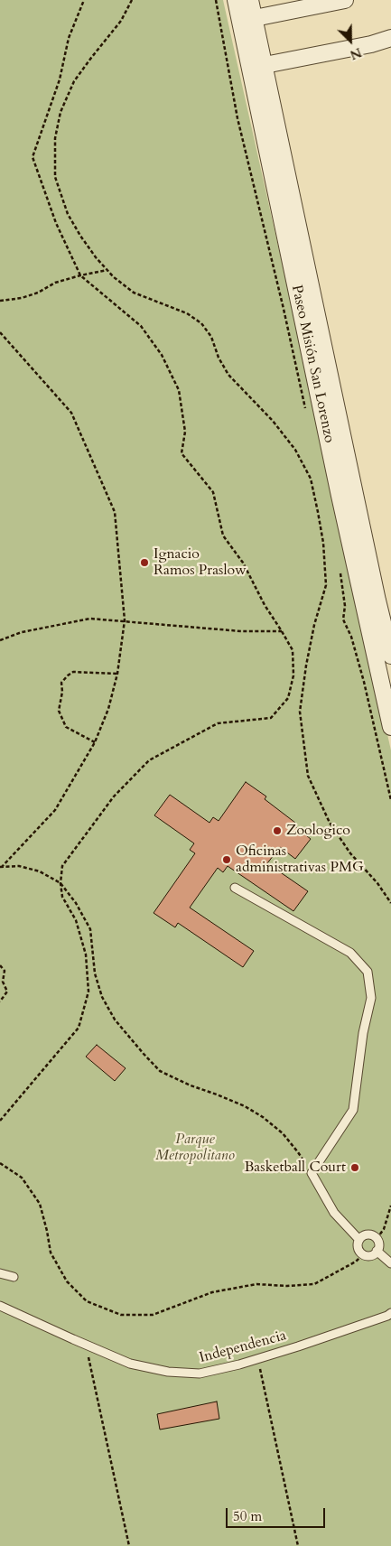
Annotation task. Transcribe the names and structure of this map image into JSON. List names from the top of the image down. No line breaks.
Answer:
{"streets":{"street":["Paseo Misión San Lorenzo"],"lane":["Independencia"]},"parks":["Parque Metropolitano"],"places":["Ignacio Ramos Praslow","Zoologico","Oficinas administrativas PMG","Basketball Court"],"scale_bar":"50 m","north":"bottom right"}
